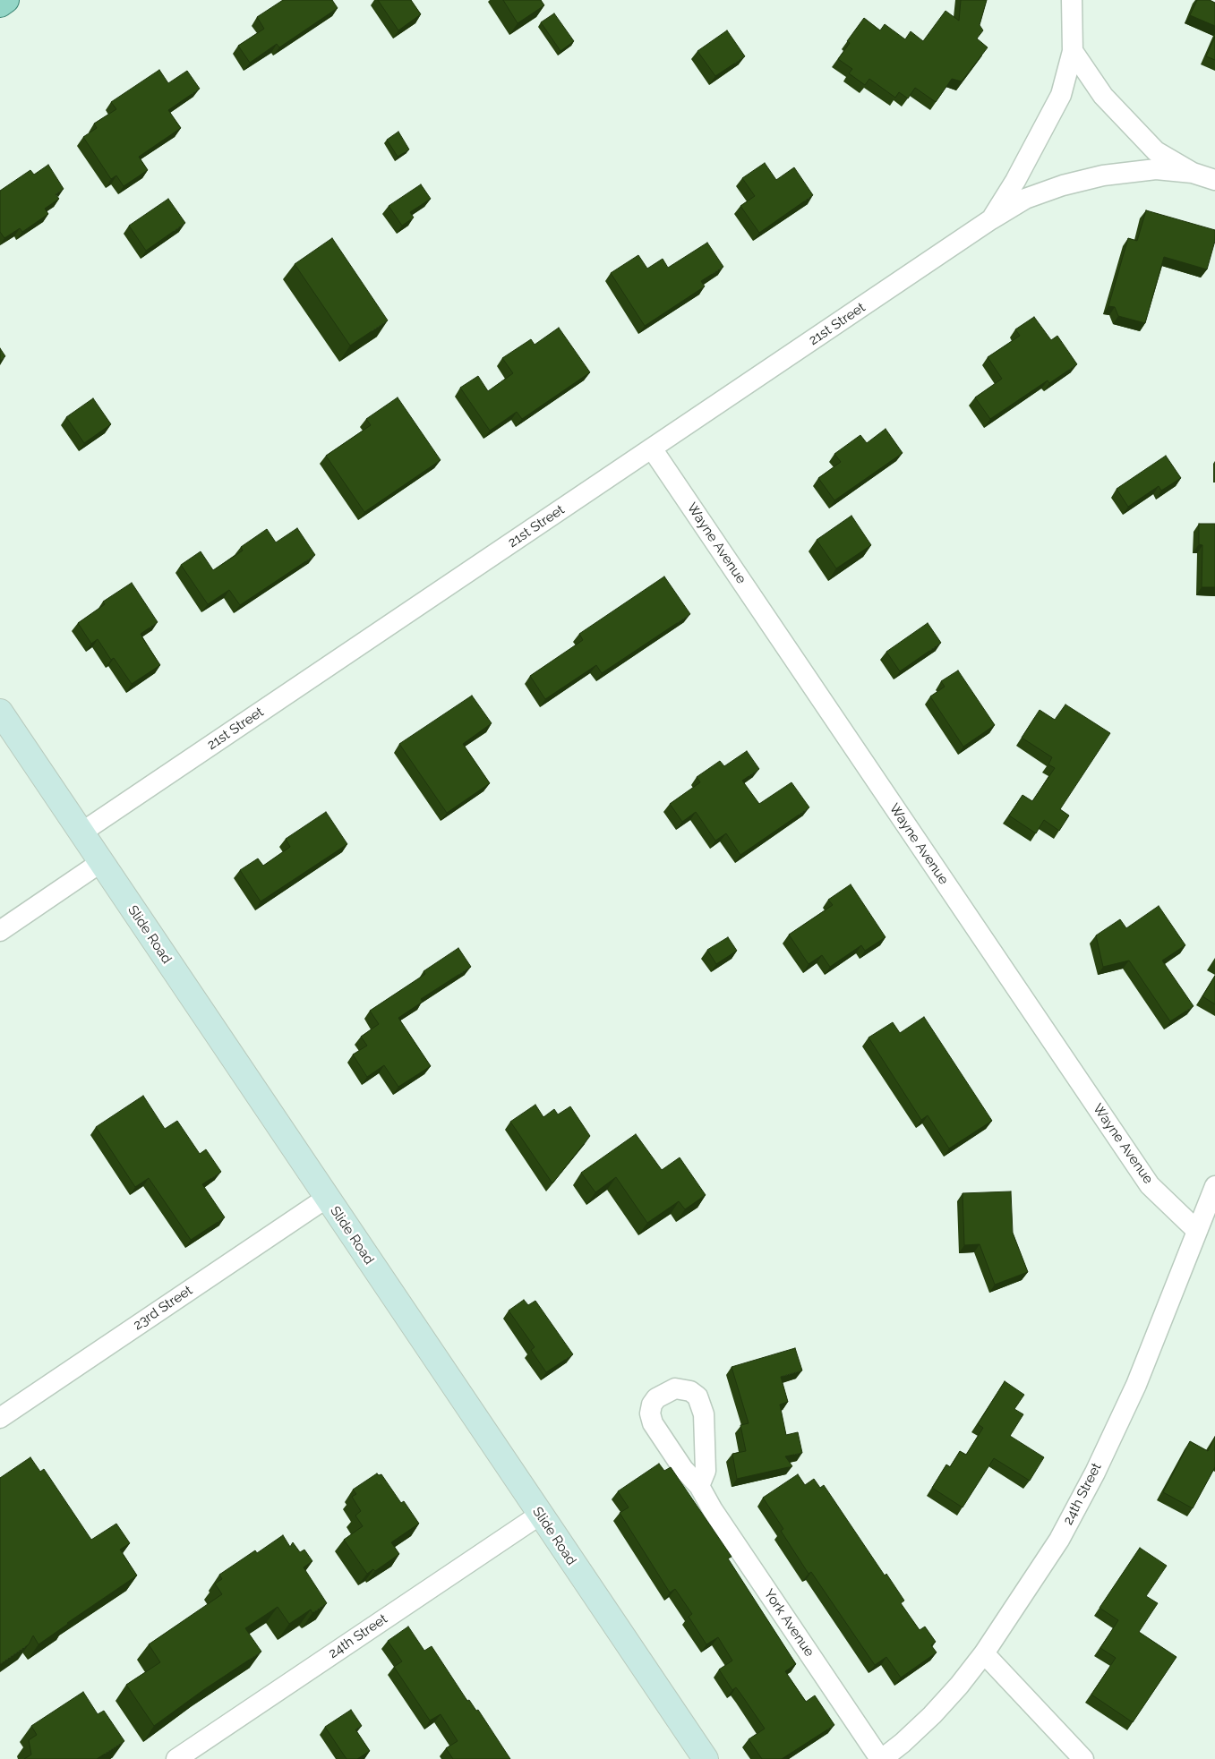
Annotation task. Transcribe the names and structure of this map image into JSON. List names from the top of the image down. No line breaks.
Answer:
{"streets":{"main road":["Slide Road"],"street":["21st Street","Wayne Avenue","23rd Street","24th Street","York Avenue"]},"crossings":[["21st Street","Wayne Avenue"],["21st Street","Slide Road"],["Wayne Avenue","24th Street"],["Slide Road","23rd Street"],["Slide Road","24th Street"],["24th Street","York Avenue"]]}
